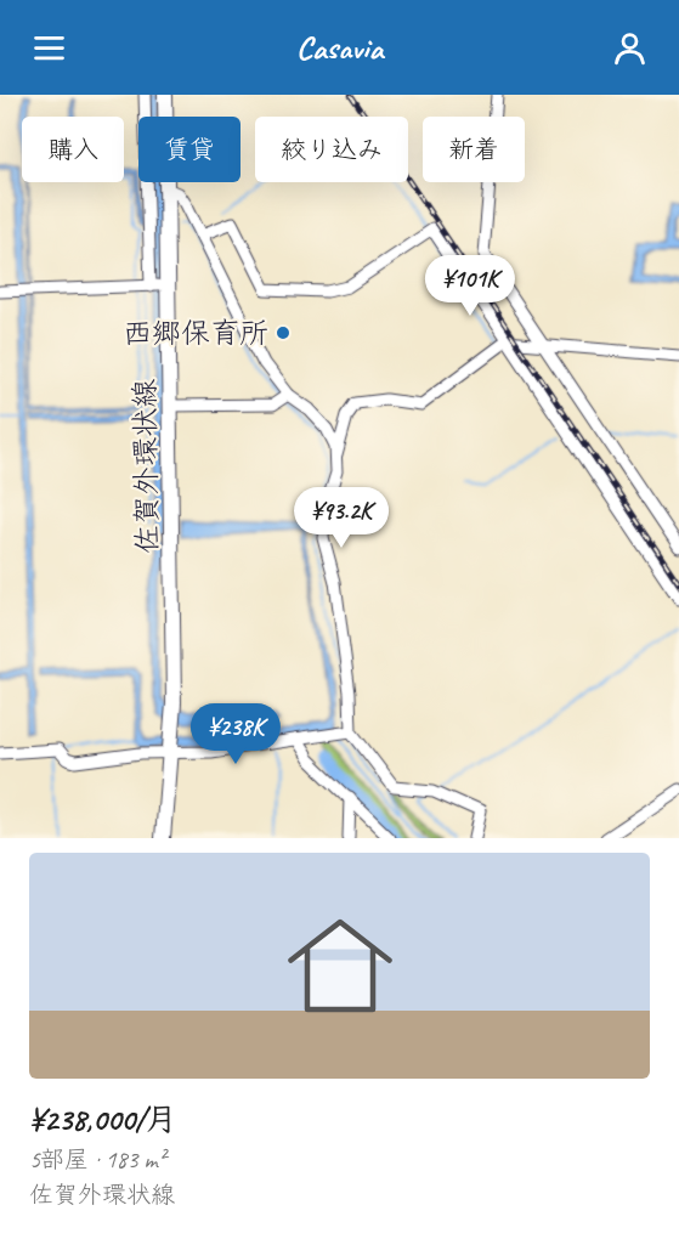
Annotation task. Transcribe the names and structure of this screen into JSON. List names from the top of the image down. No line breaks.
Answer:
{"streets":{"main road":["佐賀外環状線"]},"places":["西郷保育所"],"page":{"header":"Casavia","chip":["購入","賃貸","絞り込み","新着"],"price":["¥101K","¥93.2K","¥238K"],"list":[{"name":"¥238,000/月","note":"5部屋 · 183 m² · 佐賀外環状線"}]}}
